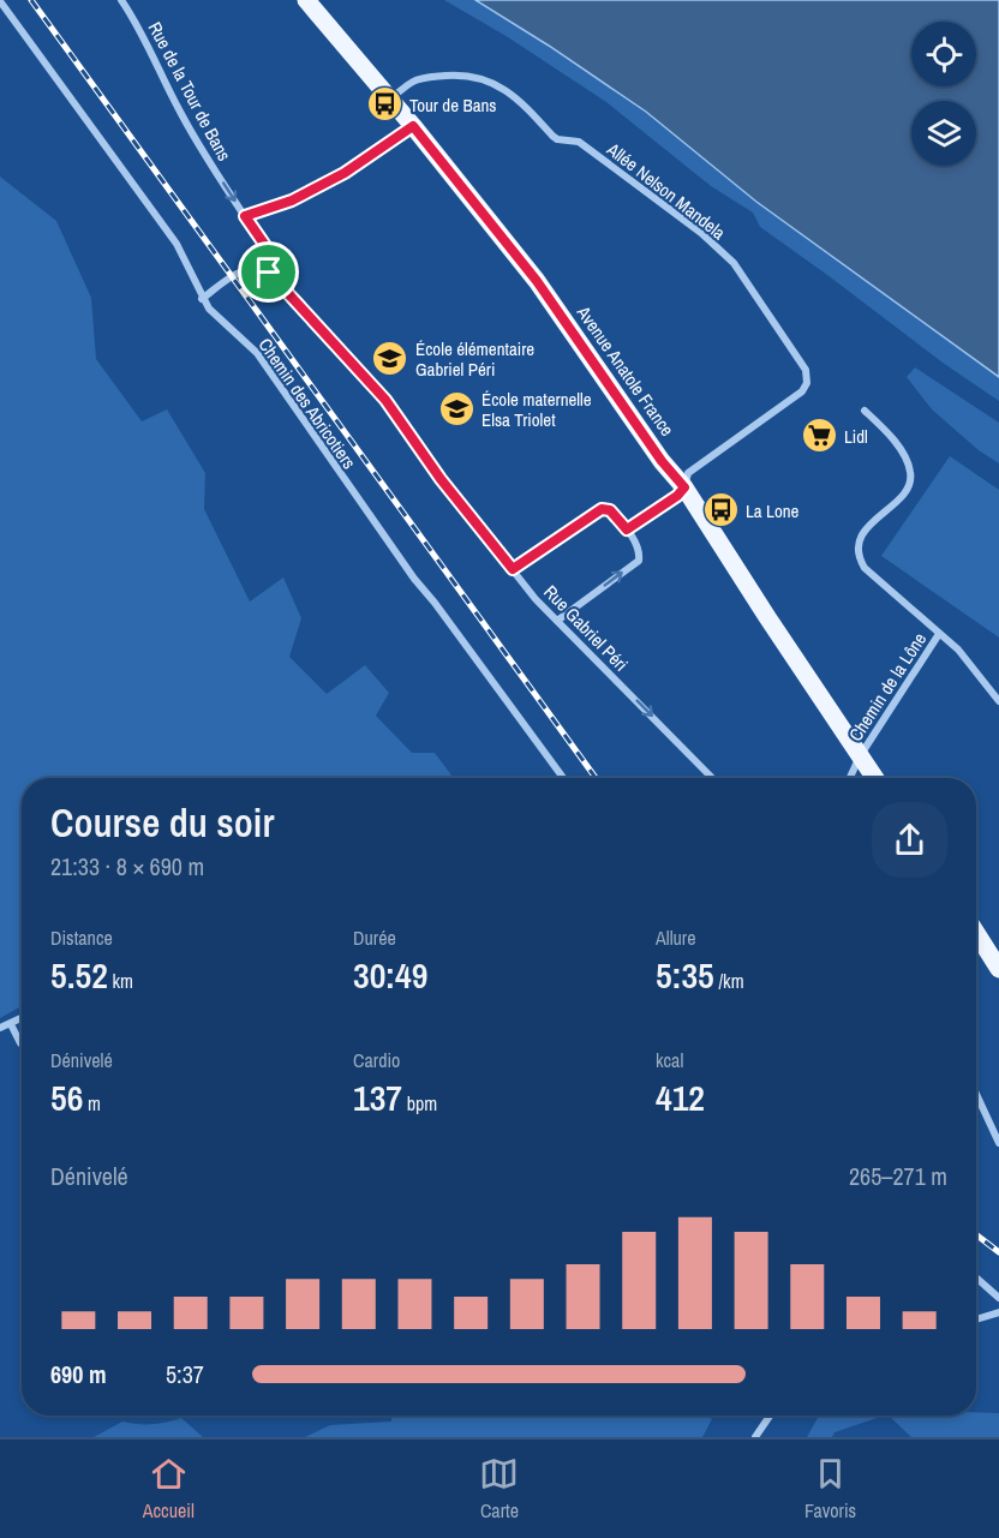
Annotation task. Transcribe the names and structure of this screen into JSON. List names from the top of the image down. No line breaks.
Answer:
{"streets":{"main road":["Avenue Anatole France"],"street":["Rue de la Tour de Bans","Allée Nelson Mandela","Chemin des Abricotiers","Rue Gabriel Péri","Chemin de la Lône"]},"crossings":[["Rue de la Tour de Bans","Rue Gabriel Péri"],["Allée Nelson Mandela","Avenue Anatole France"],["Avenue Anatole France","Chemin de la Lône"]],"one_way":["Rue de la Tour de Bans"],"places":{"bus stop":["Tour de Bans","La Lone"],"school or university":["École élémentaire Gabriel Péri","École maternelle Elsa Triolet"],"supermarket":["Lidl"]},"page":{"heading":["Course du soir","21:33 · 8 × 690 m"],"stats":[["Distance","5.52 km"],["Durée","30:49"],["Allure","5:35 /km"],["Dénivelé","56 m"],["Cardio","137 bpm"],["kcal","412"]],"chart":["Dénivelé","265–271 m"],"list":[{"name":"690 m","note":"5:37"}],"tabs":["Accueil","Carte","Favoris"]}}
